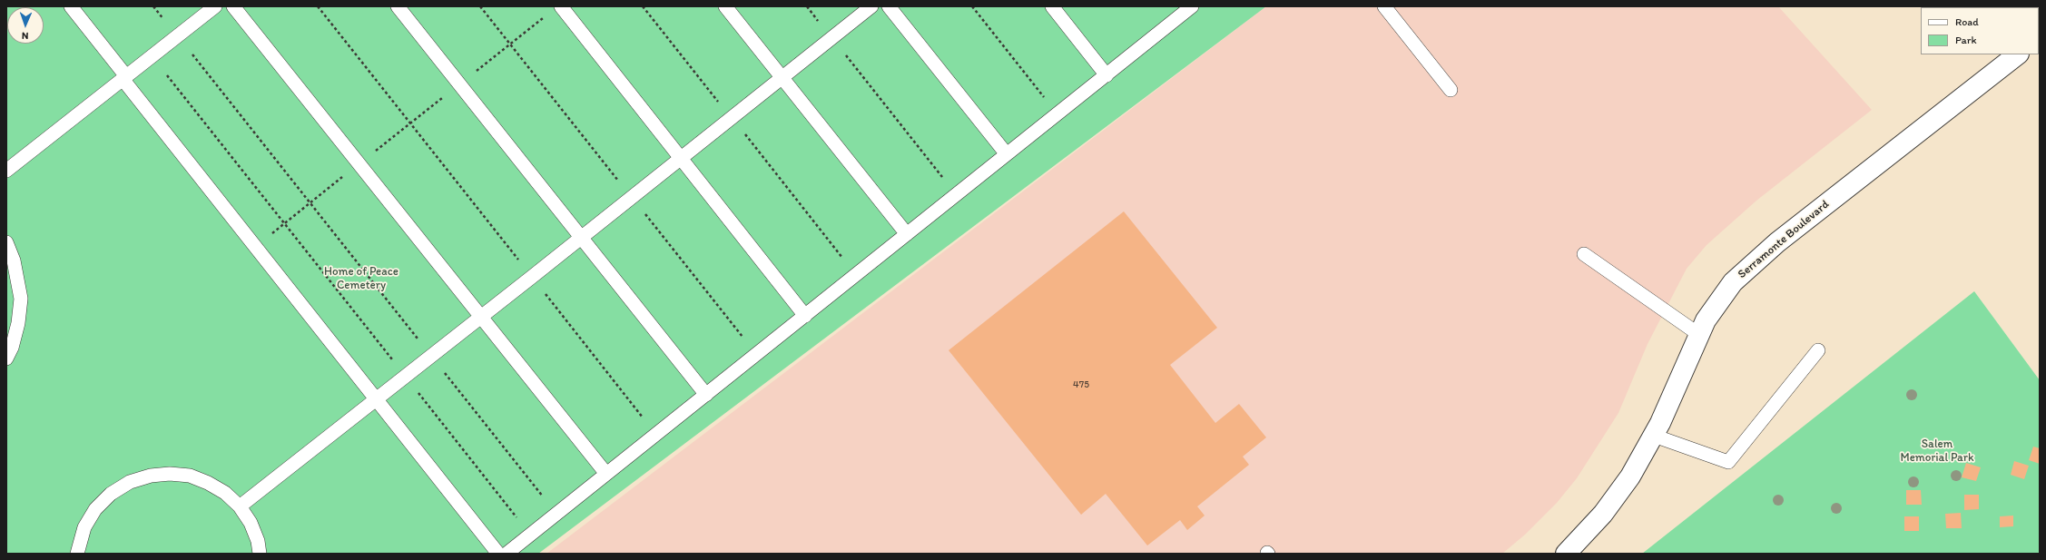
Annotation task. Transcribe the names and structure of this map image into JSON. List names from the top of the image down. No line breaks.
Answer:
{"streets":{"main road":["Serramonte Boulevard"]},"parks":["Home of Peace Cemetery","Salem Memorial Park"],"house_numbers":["475"],"legend":["Road","Park"],"north":"bottom"}
